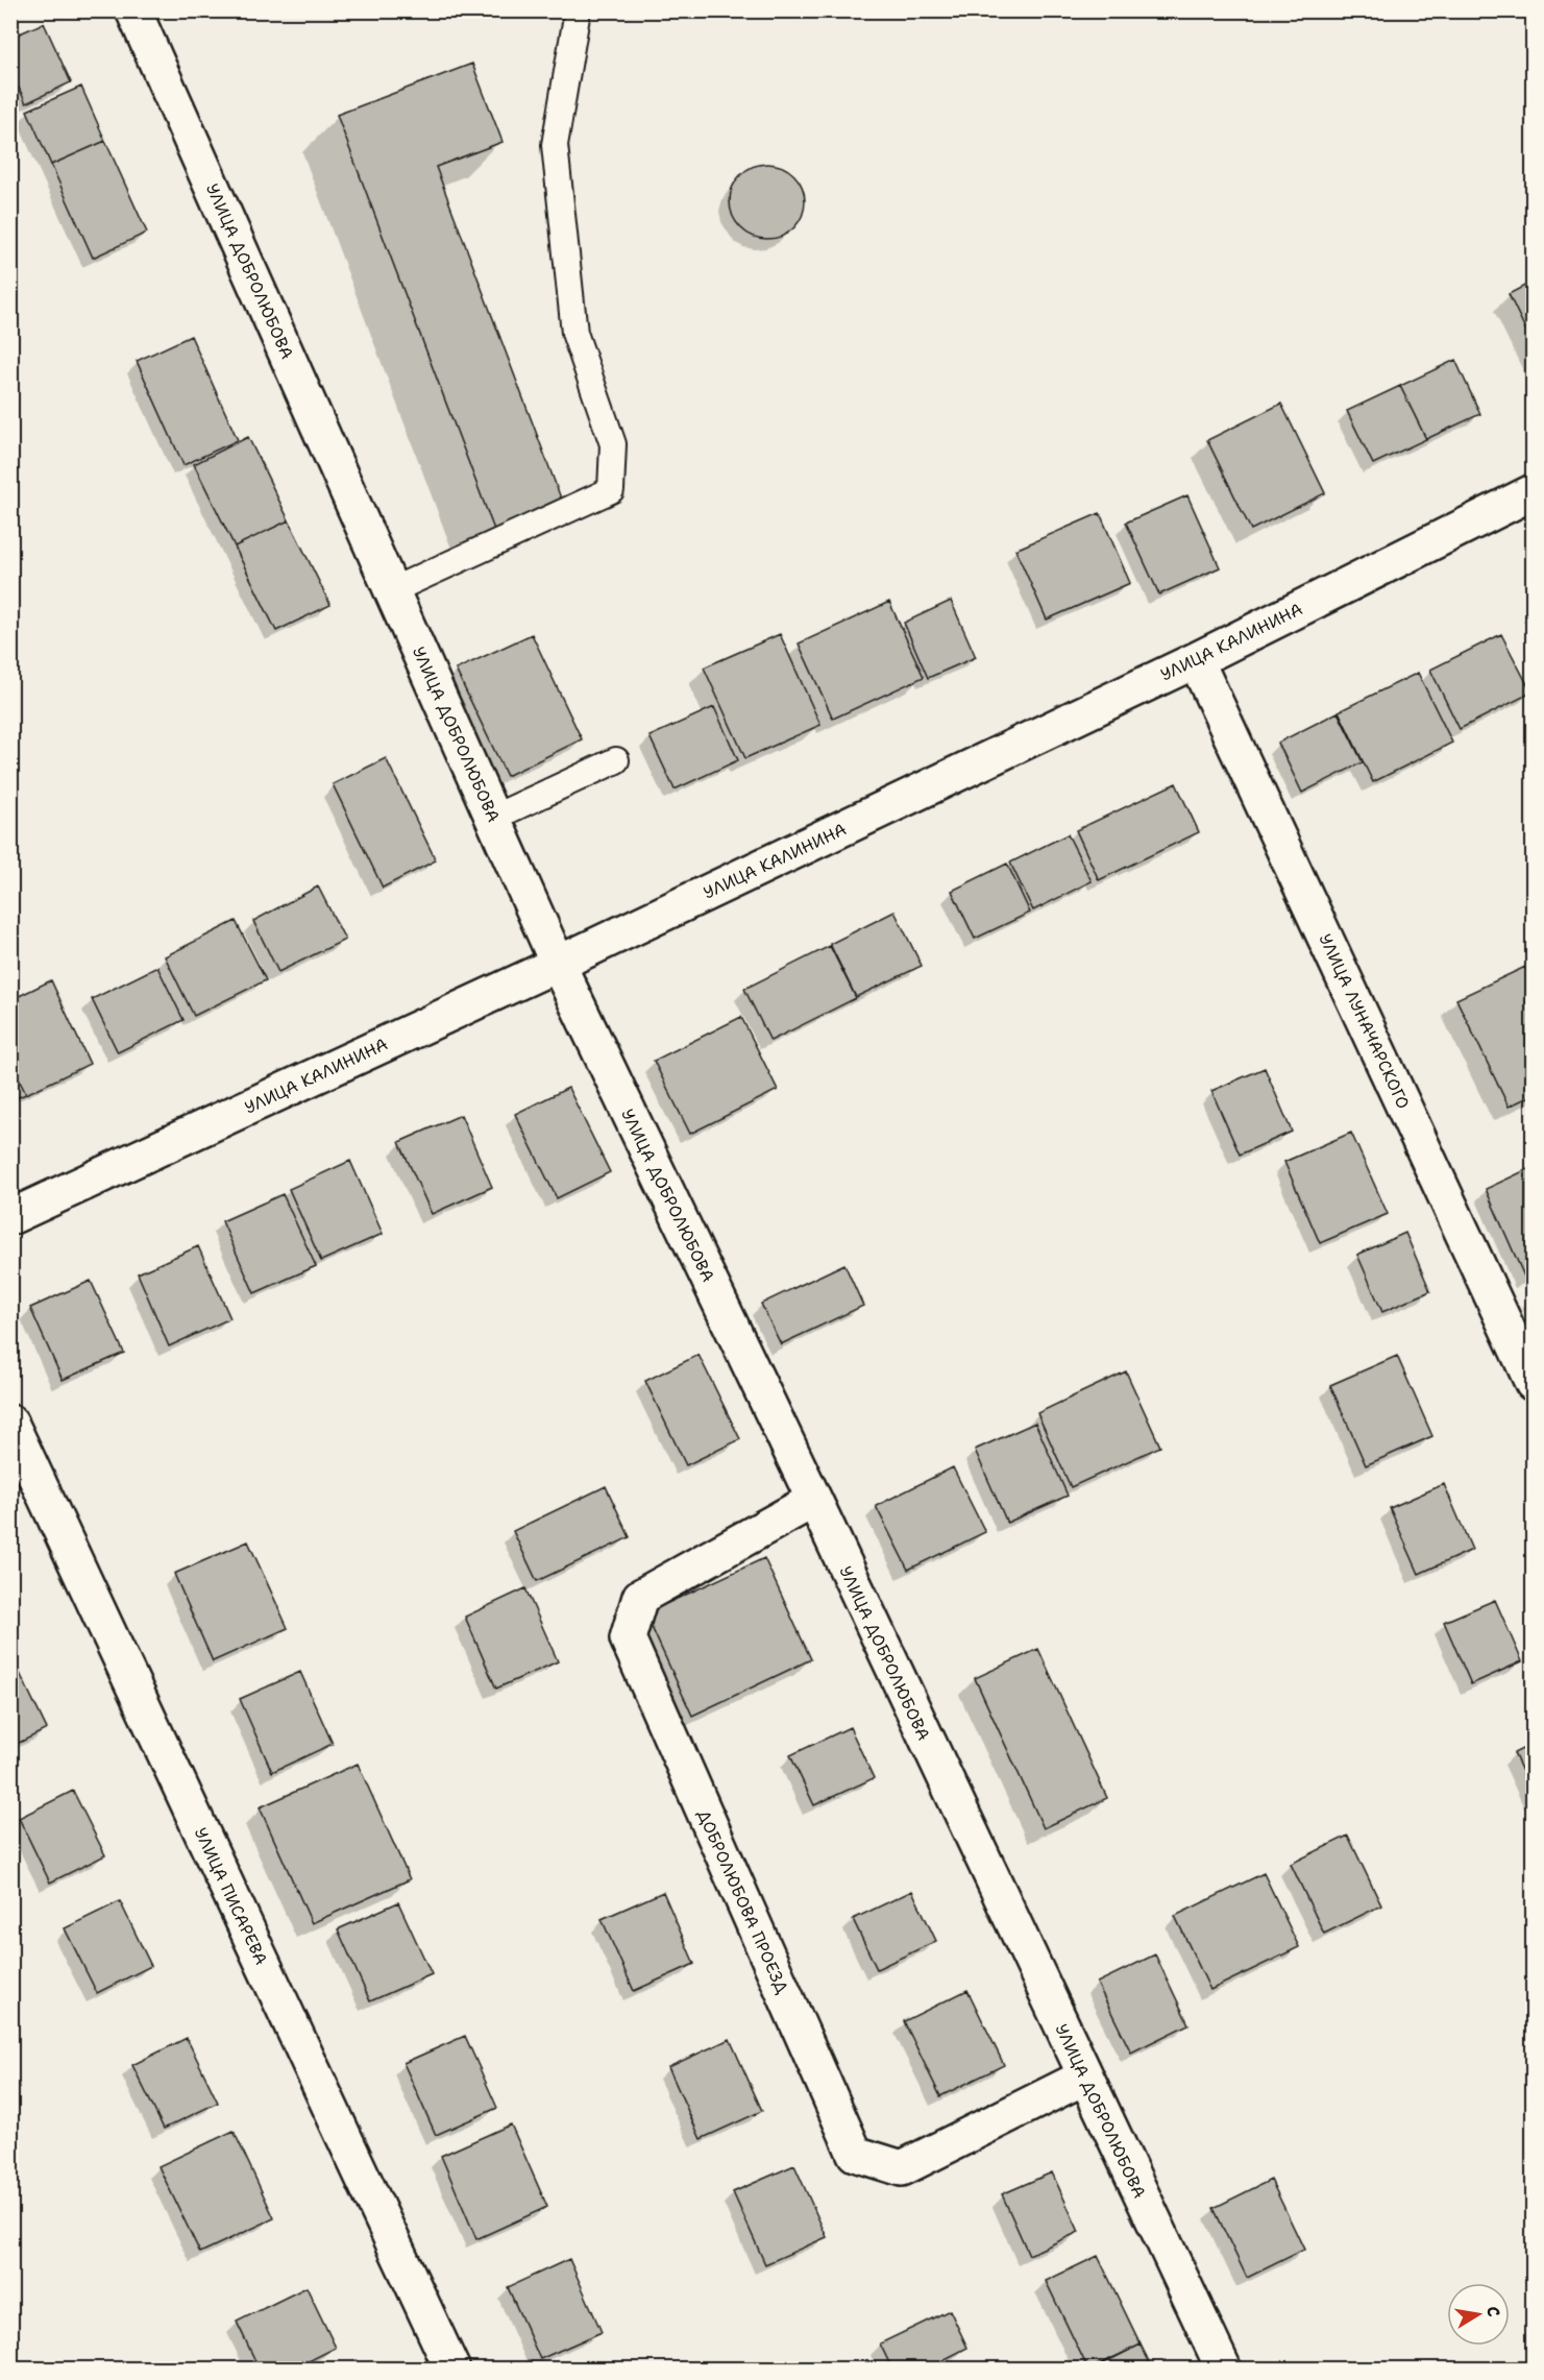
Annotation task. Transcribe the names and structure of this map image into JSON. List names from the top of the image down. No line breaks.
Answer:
{"streets":{"street":["УЛИЦА ДОБРОЛЮБОВА","УЛИЦА КАЛИНИНА","УЛИЦА ЛУНАЧАРСКОГО","УЛИЦА ПИСАРЕВА","ДОБРОЛЮБОВА ПРОЕЗД"]},"crossings":[["УЛИЦА ДОБРОЛЮБОВА","УЛИЦА КАЛИНИНА"],["УЛИЦА ДОБРОЛЮБОВА","ДОБРОЛЮБОВА ПРОЕЗД"],["УЛИЦА КАЛИНИНА","УЛИЦА ЛУНАЧАРСКОГО"]],"north":"right"}
